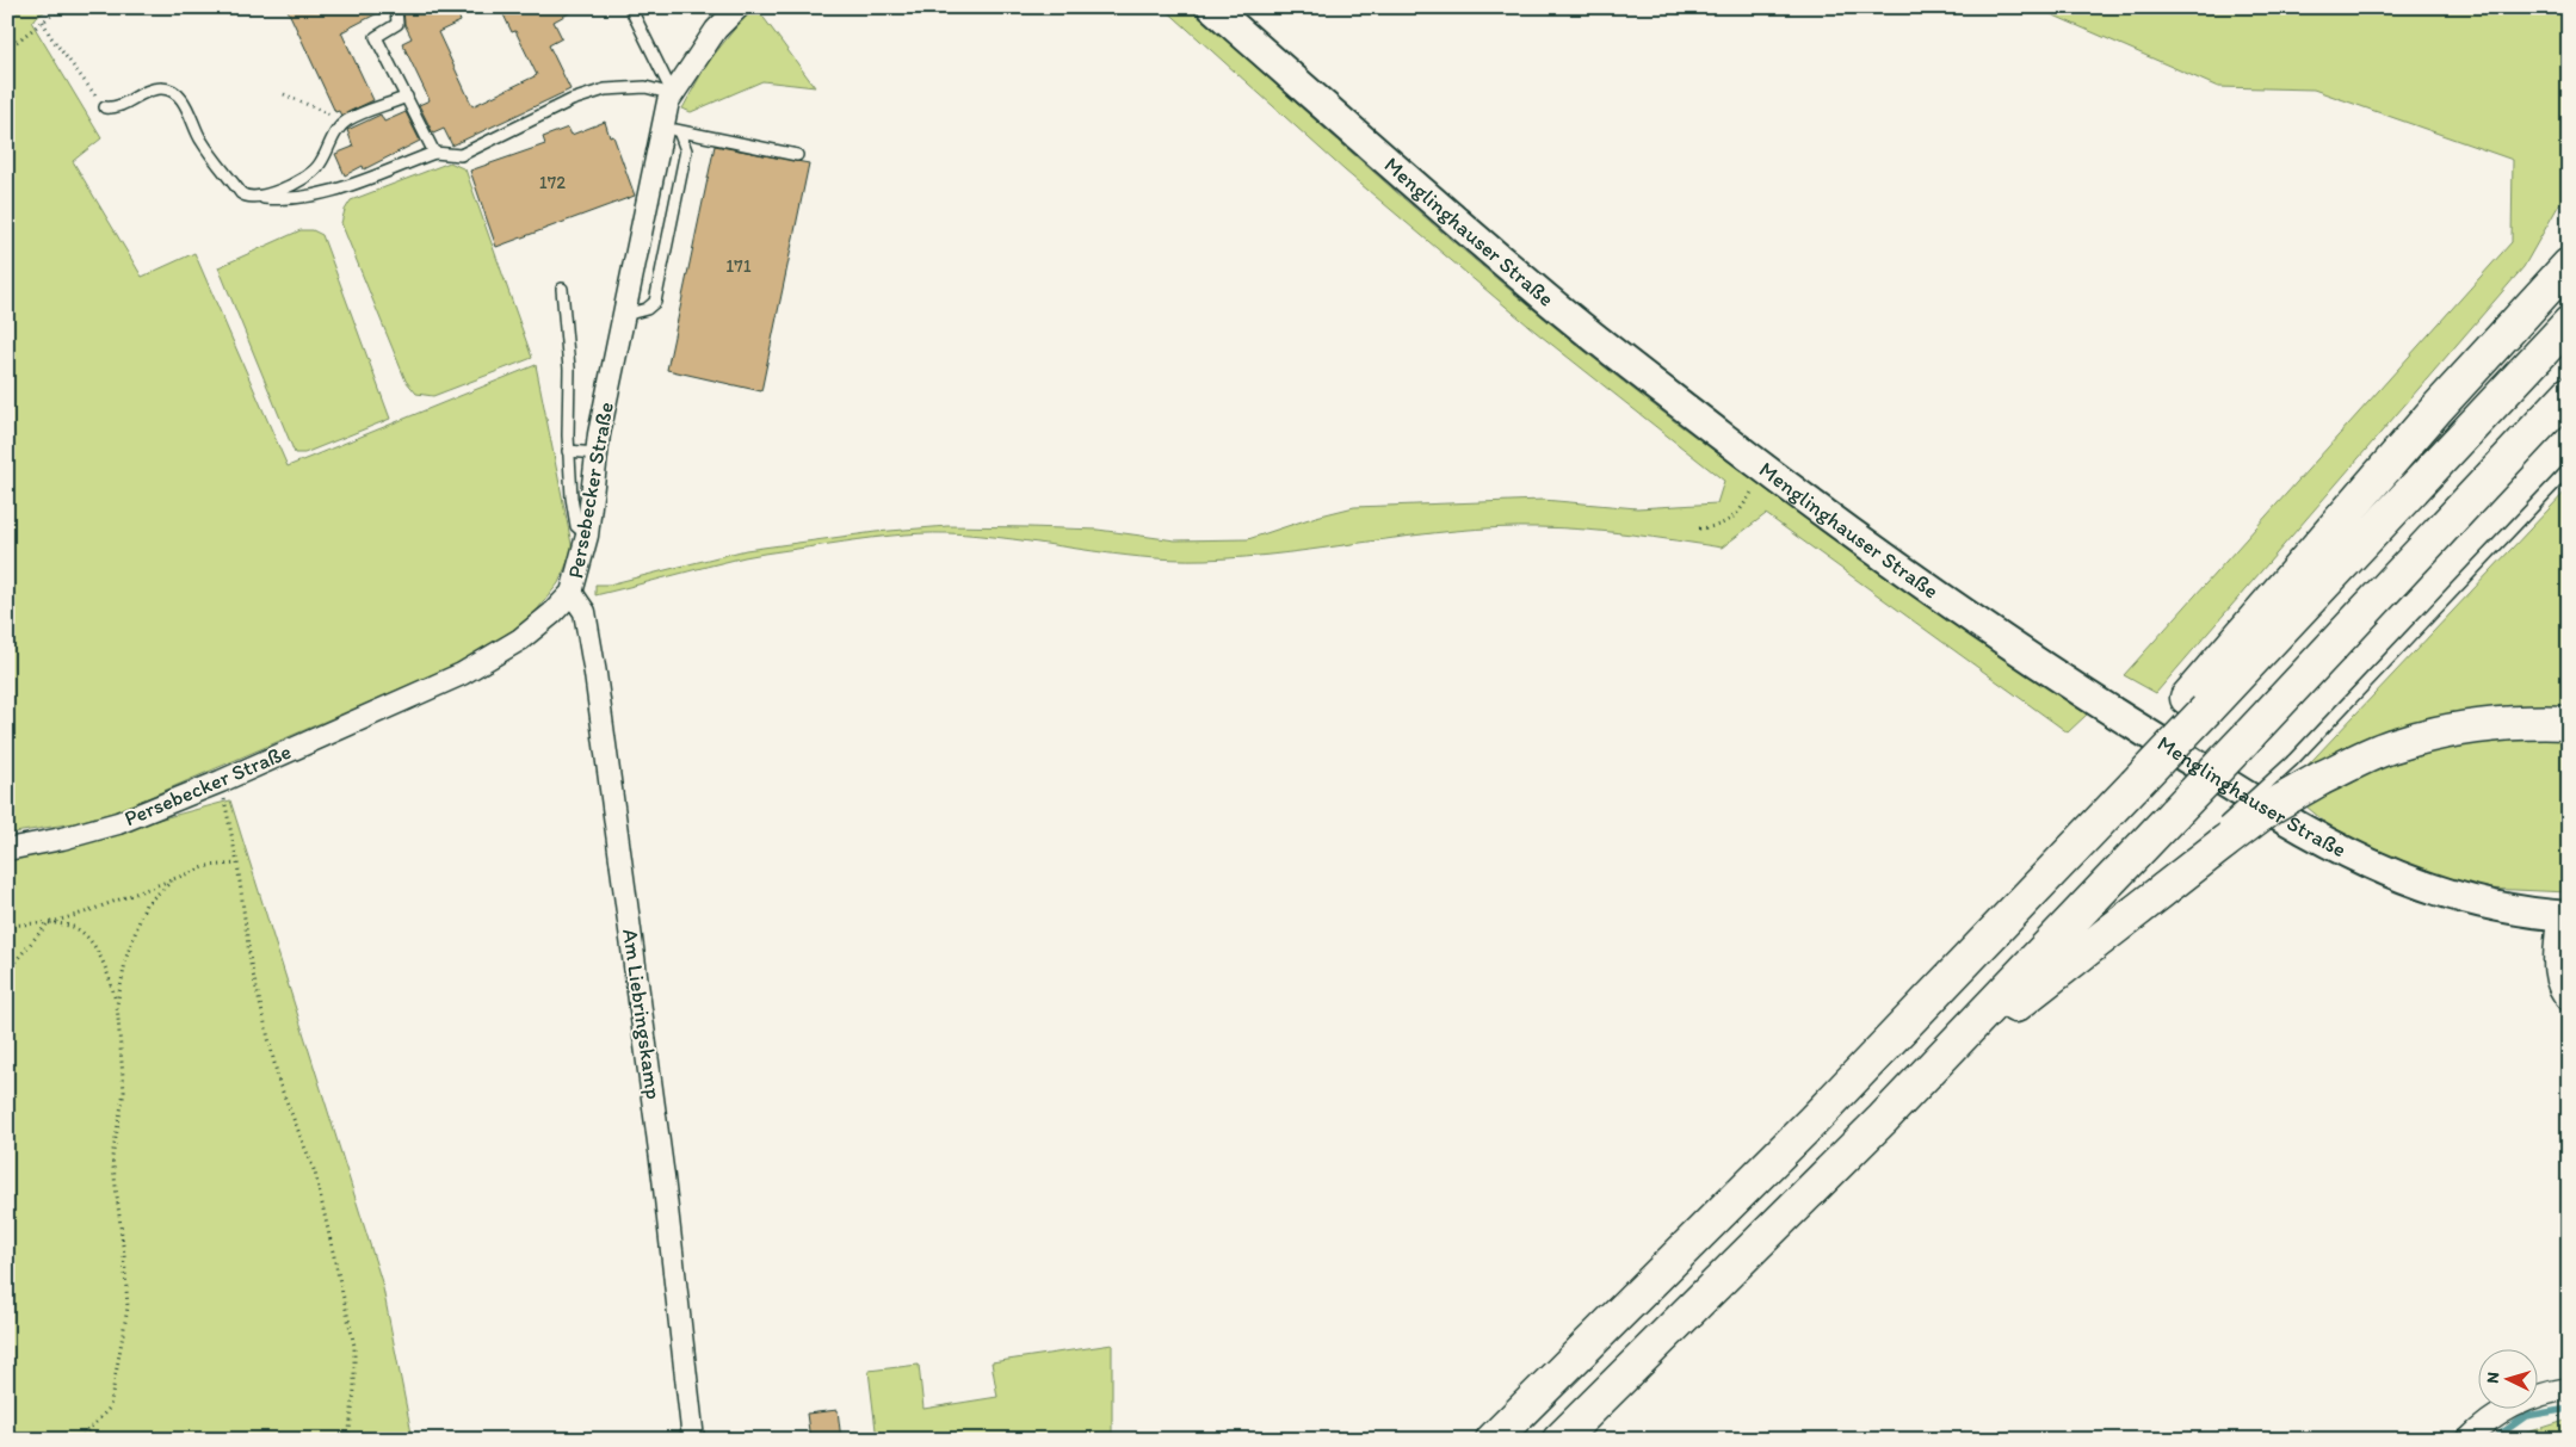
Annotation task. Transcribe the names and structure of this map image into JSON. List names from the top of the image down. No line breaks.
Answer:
{"streets":{"street":["Menglinghauser Straße","Persebecker Straße","Am Liebringskamp"]},"crossings":[["Persebecker Straße","Am Liebringskamp"]],"house_numbers":["172","171"],"north":"left"}
